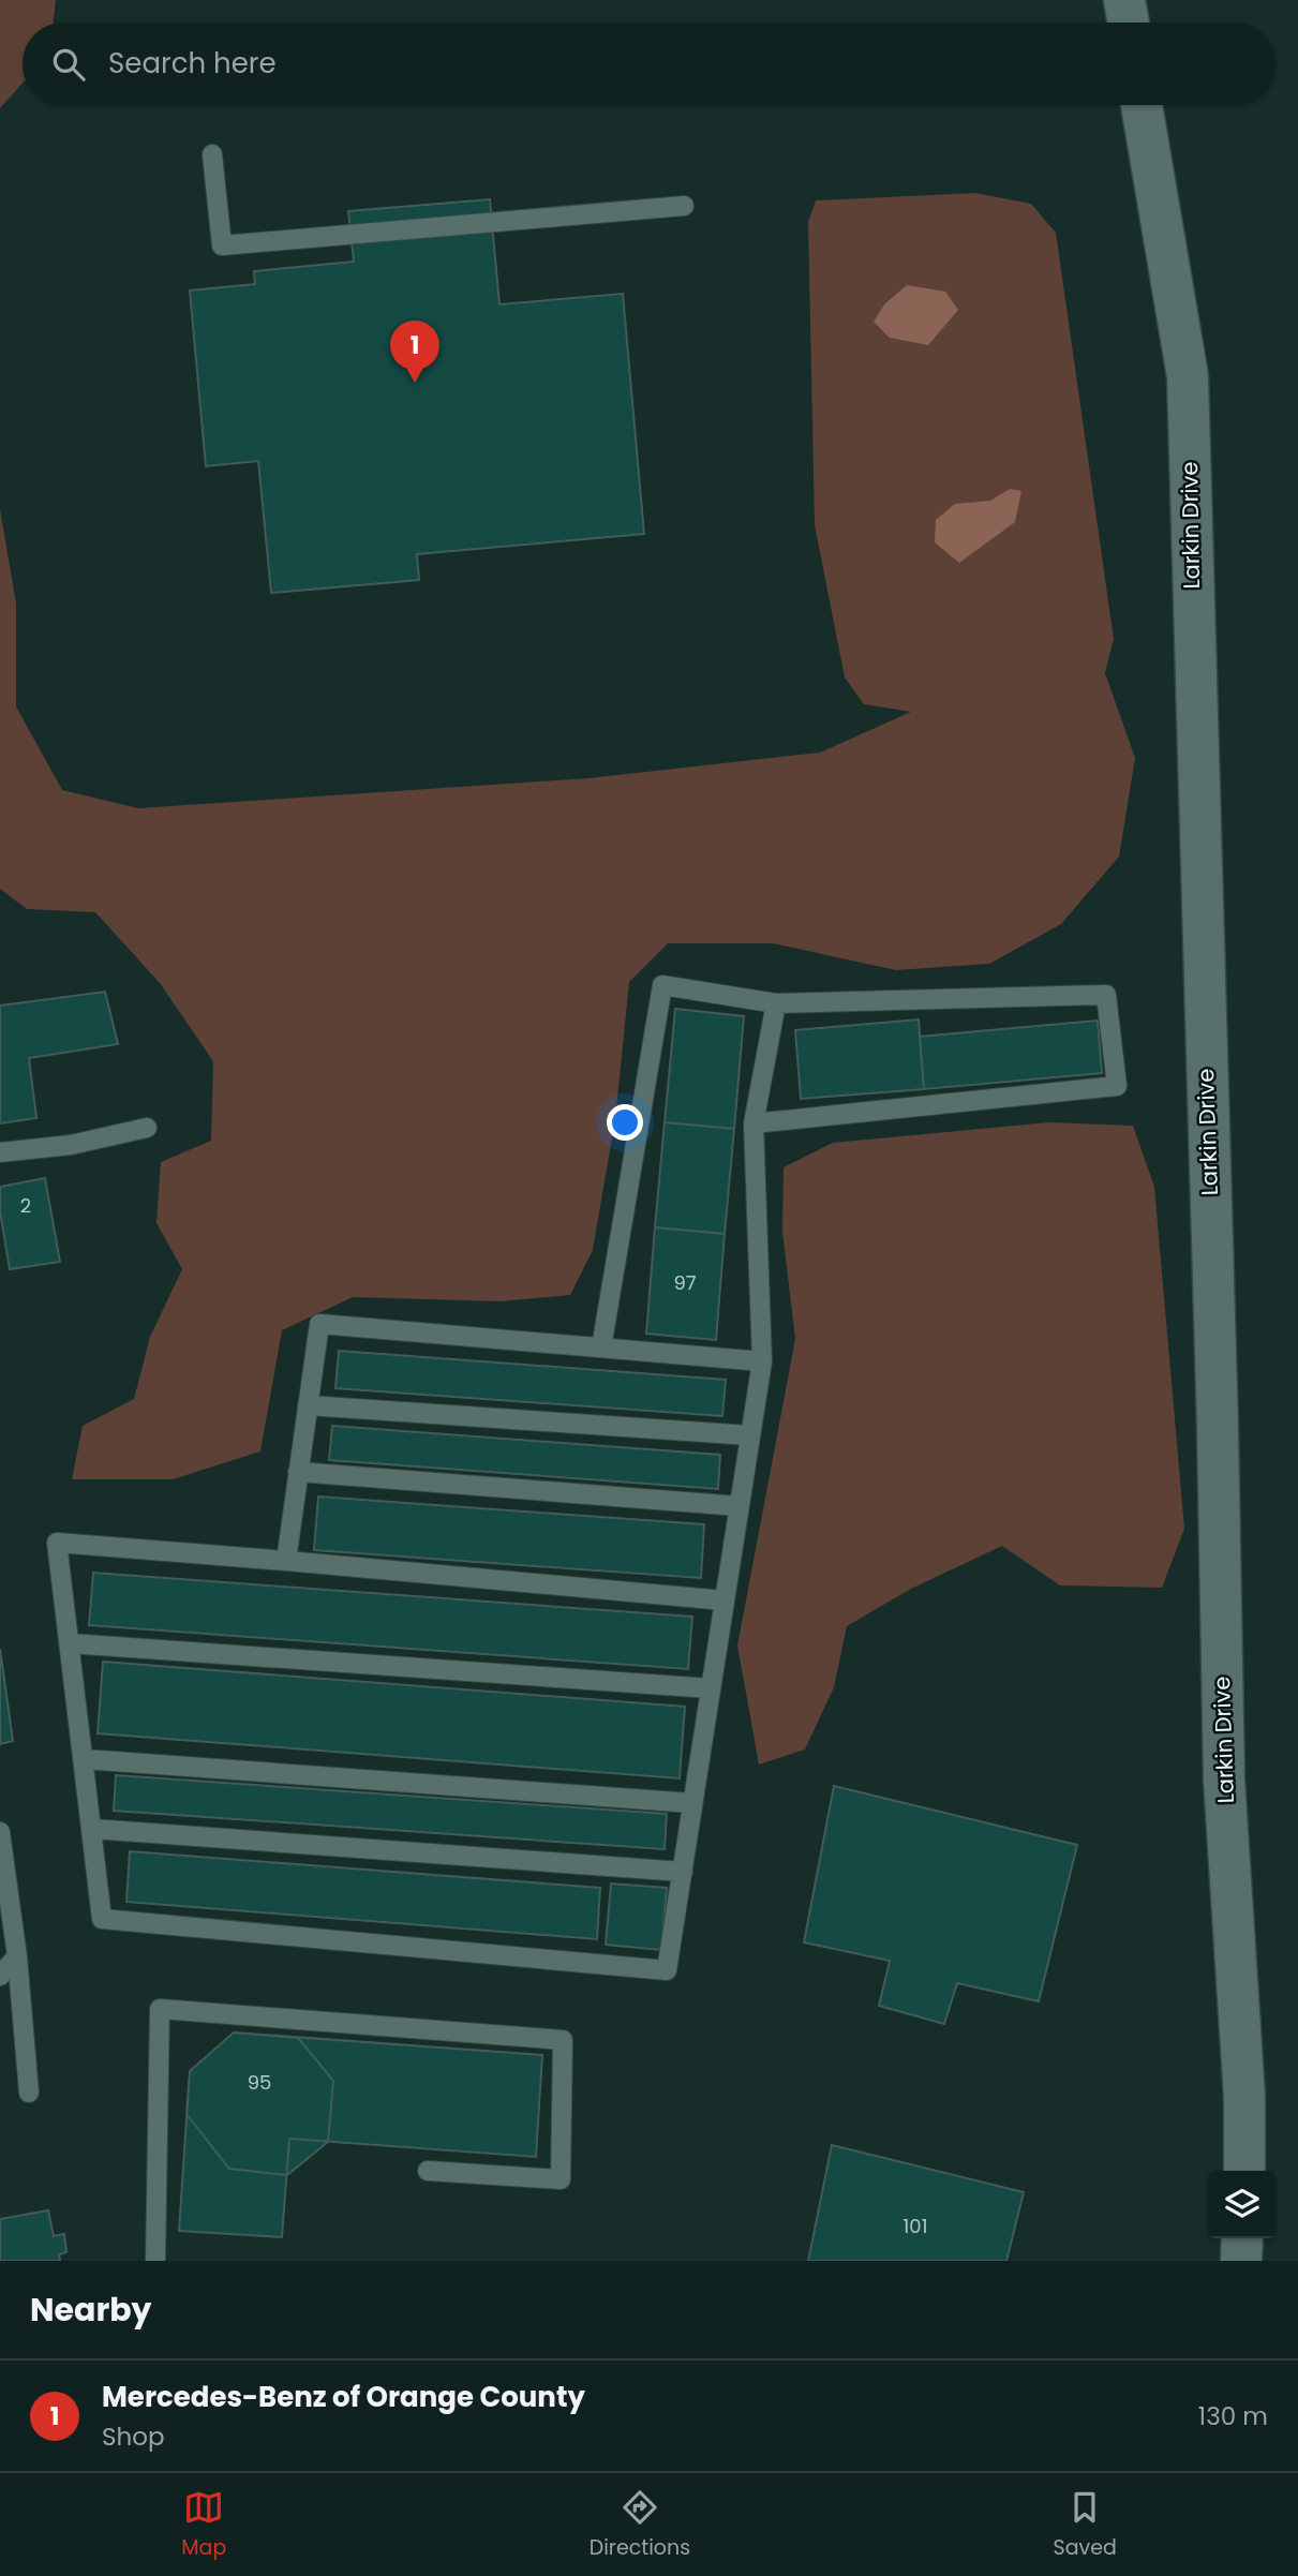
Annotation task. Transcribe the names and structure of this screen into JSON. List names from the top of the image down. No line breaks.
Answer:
{"streets":{"street":["Larkin Drive"]},"house_numbers":["2","97","95","101"],"page":{"search":"Search here","pins":"1","heading":"Nearby","list":[{"mark":"1","name":"Mercedes-Benz of Orange County","note":"Shop","value":"130 m"}],"nav":["Map","Directions","Saved"]}}
